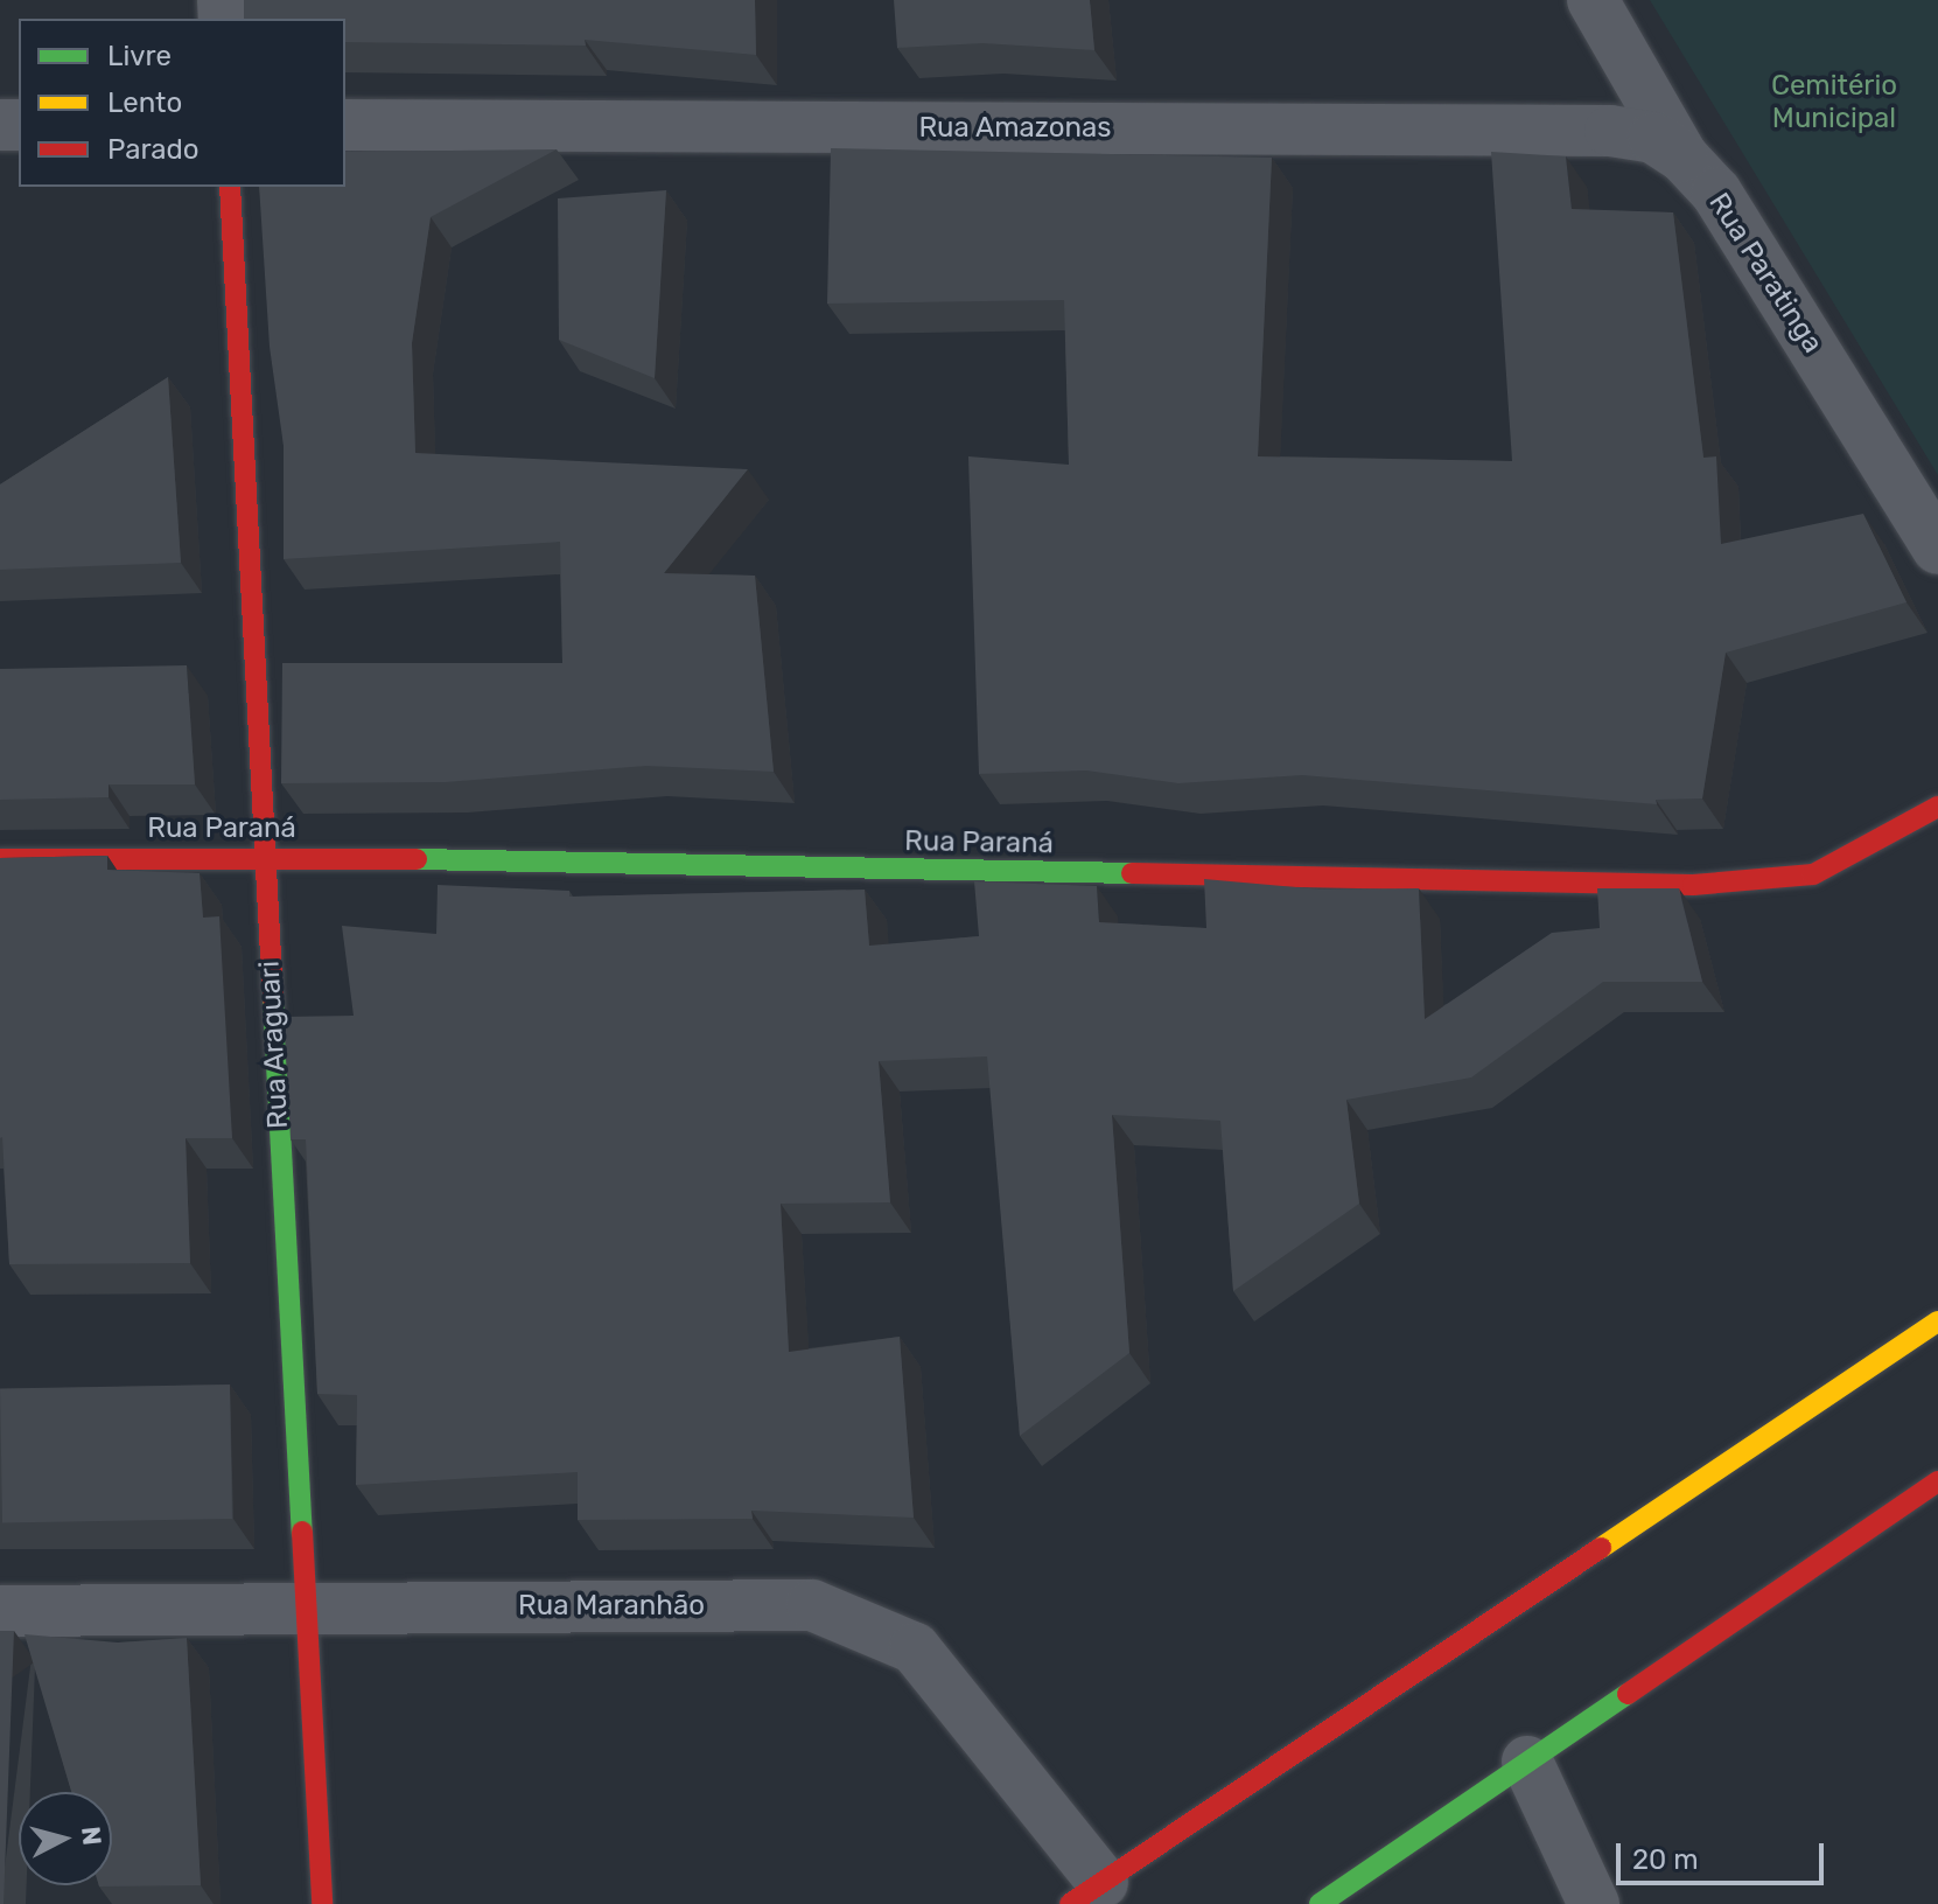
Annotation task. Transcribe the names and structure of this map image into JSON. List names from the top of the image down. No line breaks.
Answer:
{"streets":{"street":["Rua Amazonas","Rua Paratinga","Rua Paraná","Rua Araguari","Rua Maranhão"]},"crossings":[["Rua Amazonas","Rua Paratinga"],["Rua Paraná","Rua Araguari"],["Rua Araguari","Rua Maranhão"]],"parks":["Cemitério Municipal"],"legend":["Livre","Lento","Parado"],"scale_bar":"20 m","north":"right"}
